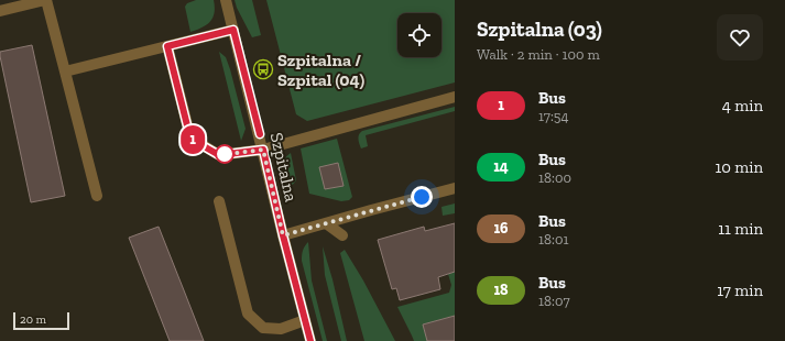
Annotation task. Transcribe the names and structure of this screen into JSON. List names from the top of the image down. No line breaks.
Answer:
{"streets":{"street":["Szpitalna"]},"places":{"bus stop":["Szpitalna / Szpital (04)"]},"lines":["bus line 1"],"scale_bar":"20 m","page":{"on_map":"1","heading":["Szpitalna (03)","Walk · 2 min · 100 m"],"list":[{"mark":"1","name":"Bus","note":"17:54","value":"4 min"},{"mark":"14","name":"Bus","note":"18:00","value":"10 min"},{"mark":"16","name":"Bus","note":"18:01","value":"11 min"},{"mark":"18","name":"Bus","note":"18:07","value":"17 min"}],"scale":"20 m"}}
